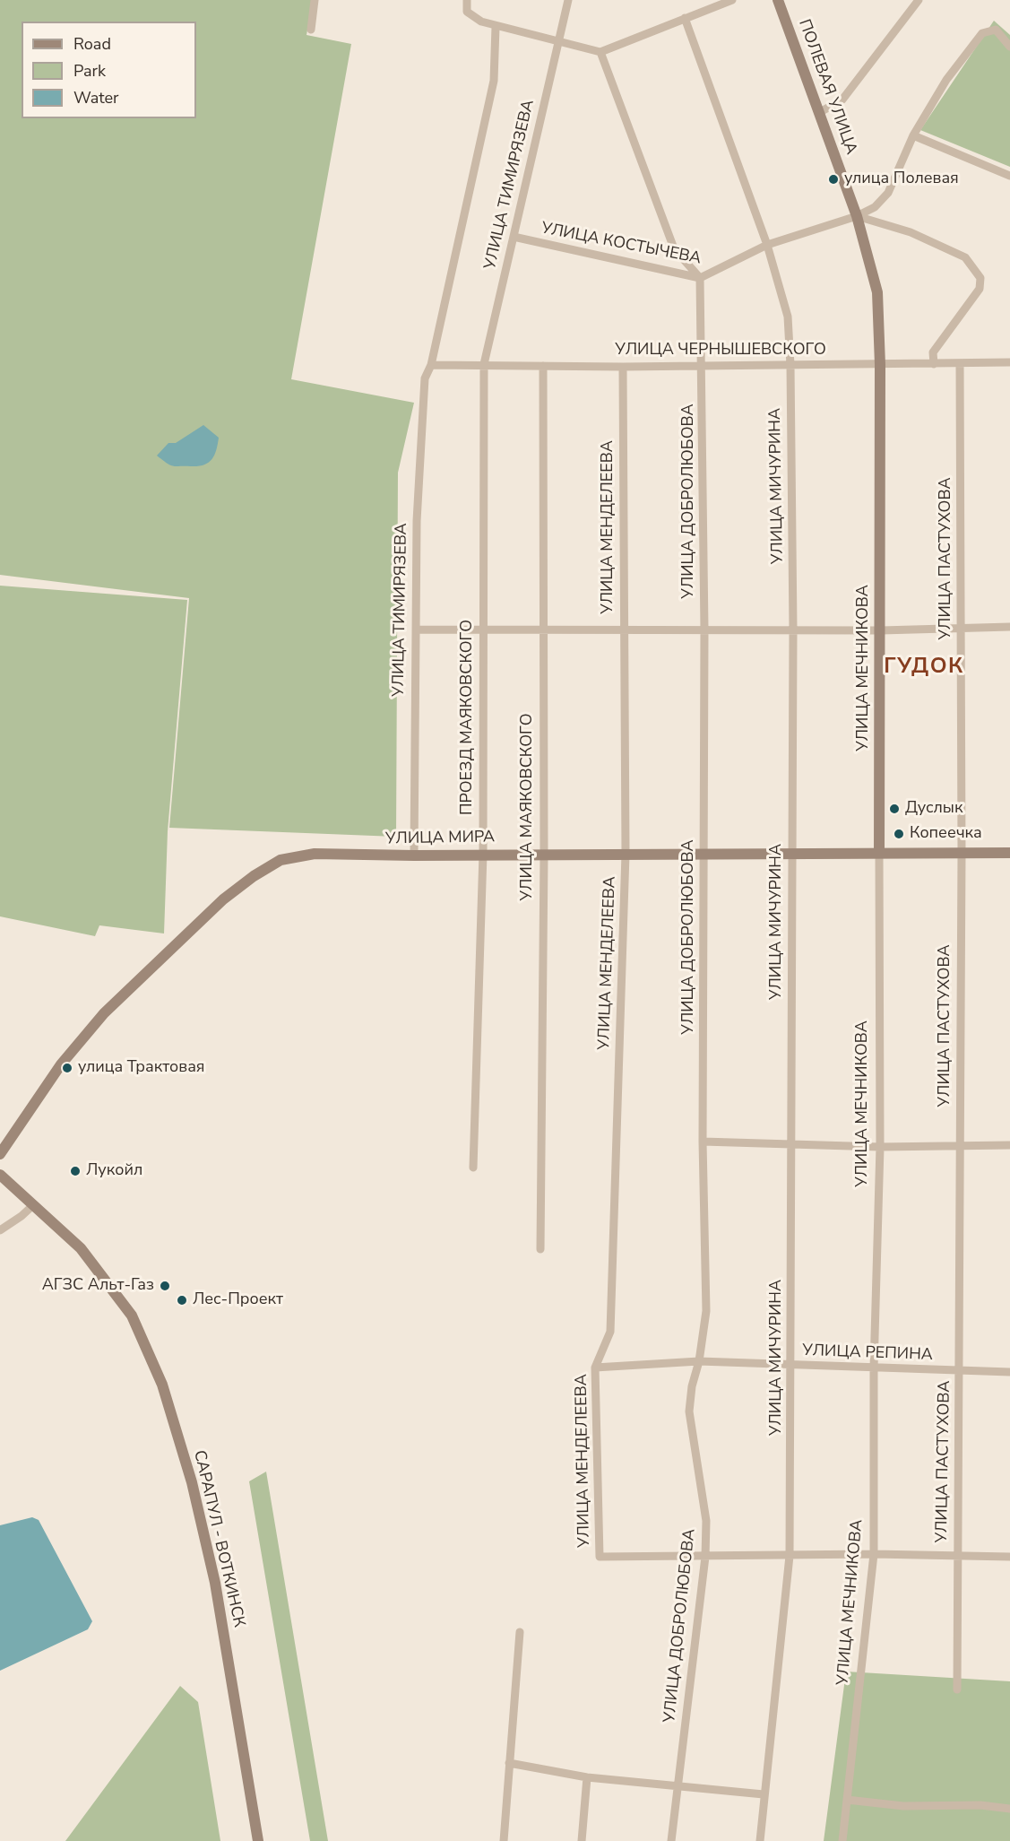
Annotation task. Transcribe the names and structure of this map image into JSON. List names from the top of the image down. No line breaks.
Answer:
{"streets":{"main road":["ПОЛЕВАЯ УЛИЦА","УЛИЦА МЕЧНИКОВА","УЛИЦА МИРА","САРАПУЛ - ВОТКИНСК"],"street":["УЛИЦА ТИМИРЯЗЕВА","УЛИЦА КОСТЫЧЕВА","УЛИЦА ЧЕРНЫШЕВСКОГО","УЛИЦА МИЧУРИНА","УЛИЦА ДОБРОЛЮБОВА","УЛИЦА МЕНДЕЛЕЕВА","УЛИЦА ПАСТУХОВА","ПРОЕЗД МАЯКОВСКОГО","УЛИЦА МАЯКОВСКОГО","УЛИЦА РЕПИНА"]},"crossings":[["ПОЛЕВАЯ УЛИЦА","УЛИЦА КОСТЫЧЕВА"],["ПОЛЕВАЯ УЛИЦА","УЛИЦА ЧЕРНЫШЕВСКОГО"],["ПОЛЕВАЯ УЛИЦА","УЛИЦА МЕЧНИКОВА"],["УЛИЦА ТИМИРЯЗЕВА","УЛИЦА КОСТЫЧЕВА"],["УЛИЦА ТИМИРЯЗЕВА","УЛИЦА ЧЕРНЫШЕВСКОГО"],["УЛИЦА ТИМИРЯЗЕВА","ПРОЕЗД МАЯКОВСКОГО"],["УЛИЦА ТИМИРЯЗЕВА","УЛИЦА МИРА"],["УЛИЦА КОСТЫЧЕВА","УЛИЦА МИЧУРИНА"],["УЛИЦА КОСТЫЧЕВА","УЛИЦА ДОБРОЛЮБОВА"],["УЛИЦА ЧЕРНЫШЕВСКОГО","УЛИЦА МИЧУРИНА"],["УЛИЦА ЧЕРНЫШЕВСКОГО","УЛИЦА ДОБРОЛЮБОВА"],["УЛИЦА ЧЕРНЫШЕВСКОГО","УЛИЦА МЕНДЕЛЕЕВА"],["УЛИЦА ЧЕРНЫШЕВСКОГО","УЛИЦА ПАСТУХОВА"],["УЛИЦА ЧЕРНЫШЕВСКОГО","УЛИЦА МЕЧНИКОВА"],["УЛИЦА ЧЕРНЫШЕВСКОГО","ПРОЕЗД МАЯКОВСКОГО"],["УЛИЦА ЧЕРНЫШЕВСКОГО","УЛИЦА МАЯКОВСКОГО"],["УЛИЦА МИЧУРИНА","УЛИЦА МИРА"],["УЛИЦА МИЧУРИНА","УЛИЦА РЕПИНА"],["УЛИЦА ДОБРОЛЮБОВА","УЛИЦА МЕНДЕЛЕЕВА"],["УЛИЦА ДОБРОЛЮБОВА","УЛИЦА МИРА"],["УЛИЦА ДОБРОЛЮБОВА","УЛИЦА РЕПИНА"],["УЛИЦА МЕНДЕЛЕЕВА","УЛИЦА МИРА"],["УЛИЦА МЕНДЕЛЕЕВА","УЛИЦА РЕПИНА"],["УЛИЦА ПАСТУХОВА","УЛИЦА МИРА"],["УЛИЦА ПАСТУХОВА","УЛИЦА РЕПИНА"],["УЛИЦА МЕЧНИКОВА","УЛИЦА МИРА"],["УЛИЦА МЕЧНИКОВА","УЛИЦА РЕПИНА"],["ПРОЕЗД МАЯКОВСКОГО","УЛИЦА МИРА"],["УЛИЦА МАЯКОВСКОГО","УЛИЦА МИРА"]],"districts":["ГУДОК"],"places":["улица Полевая","Дуслык","Копеечка","улица Трактовая","Лукойл","АГЗС Альт-Газ","Лес-Проект"],"legend":["Road","Park","Water"]}
